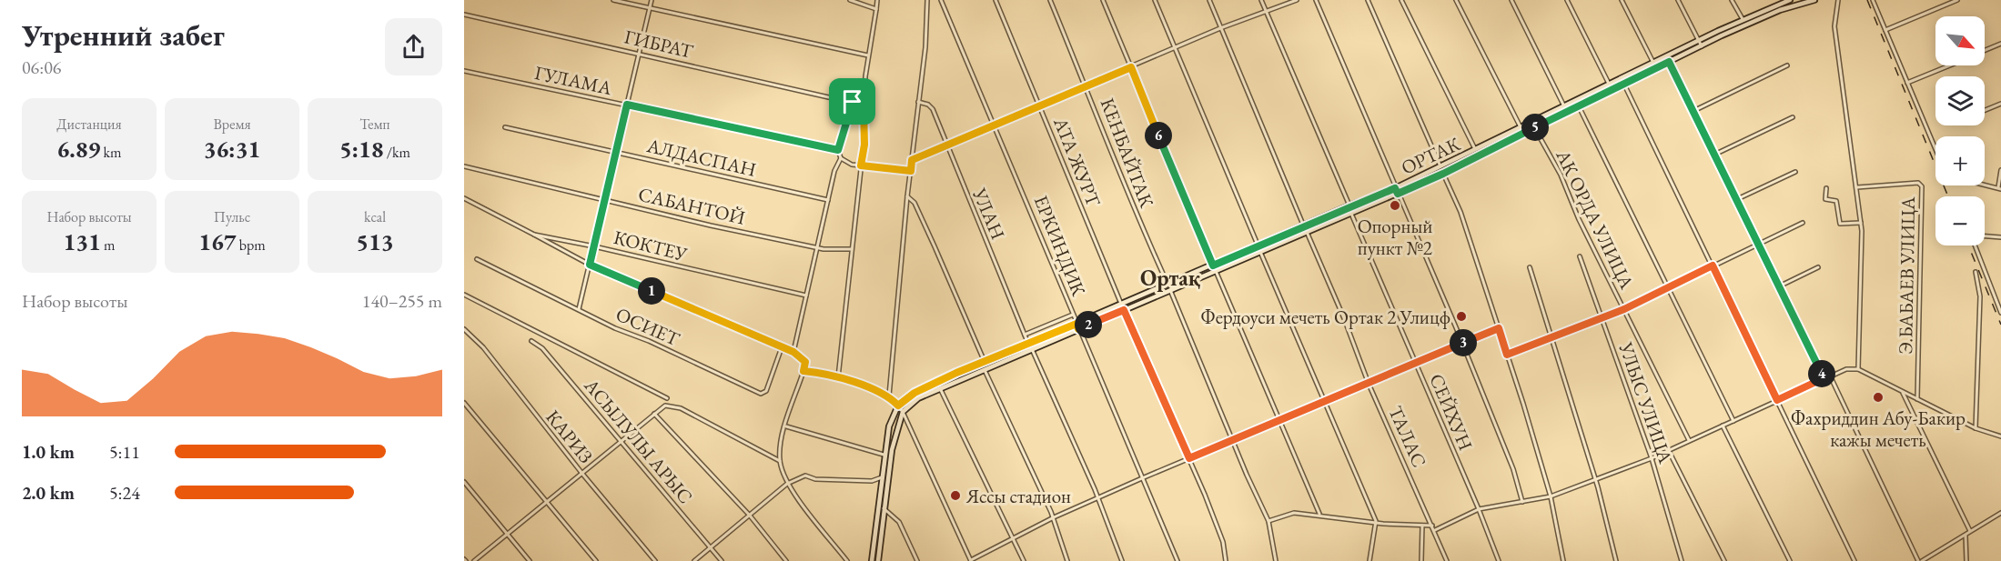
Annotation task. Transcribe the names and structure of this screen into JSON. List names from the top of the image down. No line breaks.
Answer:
{"streets":{"street":["ГИБРАТ","ГУЛАМА","КЕНБАЙТАК","ОРТАК","АЛДАСПАН","АТА ЖУРТ","САБАНТОЙ","УЛАН","АК ОРДА УЛИЦА","КОКТЕУ","ЕРКИНДИК","Э.БАБАЕВ УЛИЦА","ОСИЕТ","УЛЫС УЛИЦА","СЕЙХУН","КАРИЗ","ТАЛАС","АСЫЛУЛЫ АРЫС"]},"crossings":[["КЕНБАЙТАК","ОРТАК"],["ОРТАК","АТА ЖУРТ"],["ОРТАК","УЛАН"],["ОРТАК","АК ОРДА УЛИЦА"],["ОРТАК","ЕРКИНДИК"],["ОРТАК","СЕЙХУН"],["ОРТАК","ТАЛАС"]],"districts":["Ортақ"],"places":["Опорный пункт №2","Фердоуси мечеть Ортак 2 Улицф","Фахриддин Абу-Бакир кажы мечеть","Яссы стадион"],"north":"bottom right","page":{"heading":["Утренний забег","06:06"],"map_buttons":["+","−"],"stats":[["Дистанция","6.89 km"],["Время","36:31"],["Темп","5:18 /km"],["Набор высоты","131 m"],["Пульс","167 bpm"],["kcal","513"]],"pins":["5","6","1","2","3","4"],"chart":["Набор высоты","140–255 m"],"list":[{"name":"1.0 km","note":"5:11"},{"name":"2.0 km","note":"5:24"}]}}
